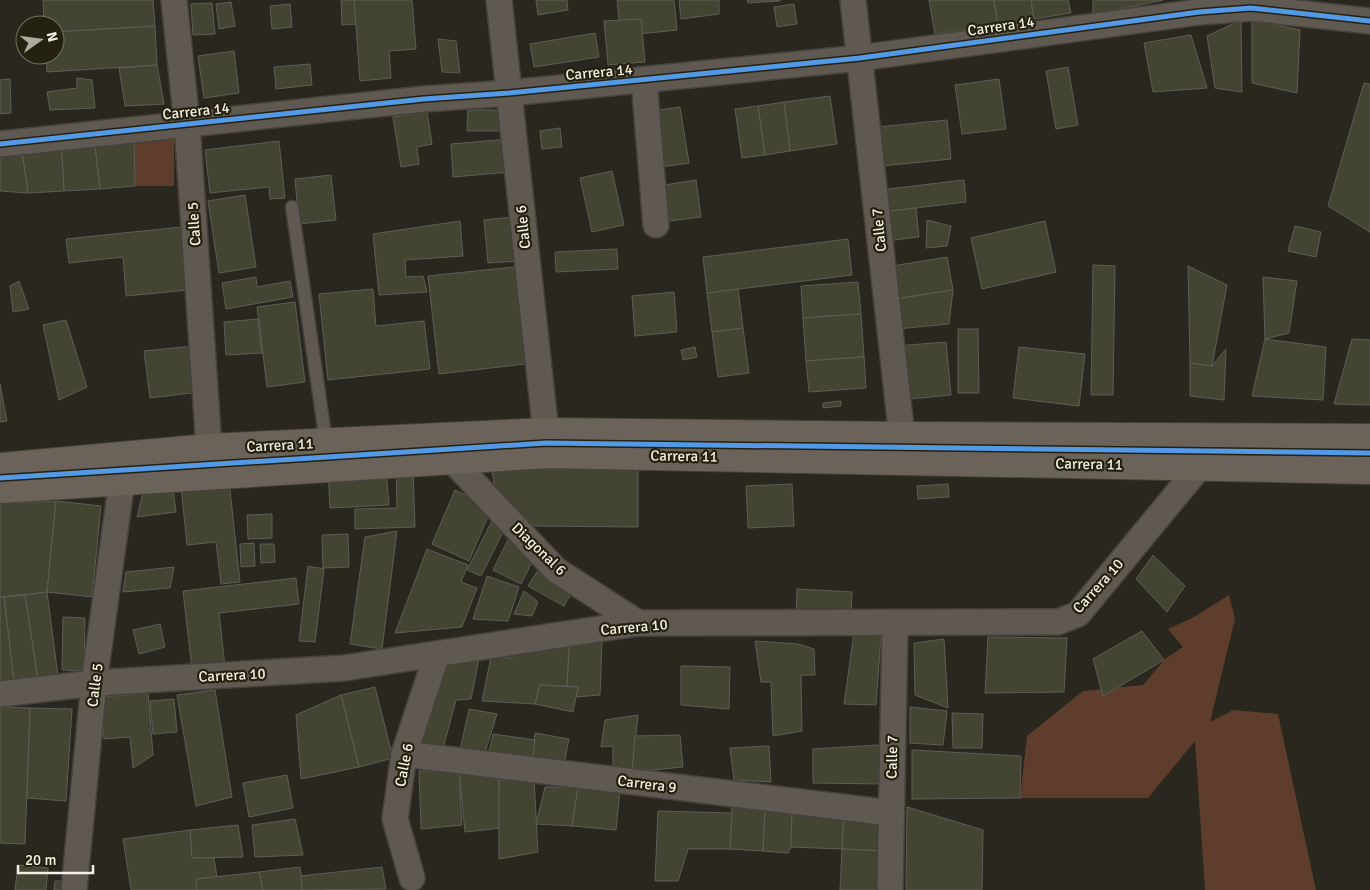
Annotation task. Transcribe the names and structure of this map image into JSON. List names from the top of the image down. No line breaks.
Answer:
{"streets":{"main road":["Carrera 11"],"street":["Carrera 14","Calle 5","Calle 6","Calle 7","Diagonal 6","Carrera 10","Carrera 9"]},"crossings":[["Carrera 14","Calle 5"],["Carrera 14","Calle 6"],["Carrera 14","Calle 7"],["Calle 5","Carrera 11"],["Calle 5","Carrera 10"],["Calle 6","Carrera 11"],["Calle 6","Carrera 10"],["Calle 6","Carrera 9"],["Calle 7","Carrera 11"],["Calle 7","Carrera 10"],["Calle 7","Carrera 9"],["Carrera 11","Diagonal 6"],["Carrera 11","Carrera 10"],["Diagonal 6","Carrera 10"]],"scale_bar":"20 m","north":"right"}
